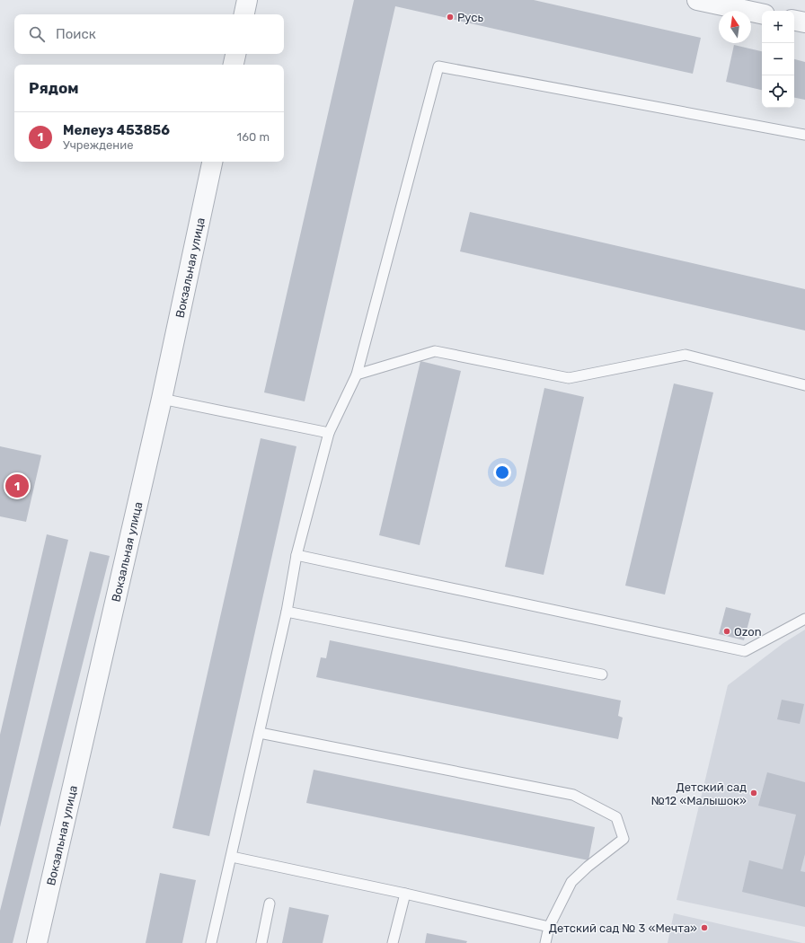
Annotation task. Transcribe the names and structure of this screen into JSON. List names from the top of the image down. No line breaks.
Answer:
{"streets":{"street":["Вокзальная улица"]},"places":["Русь","Ozon","Детский сад №12 «Малышок»","Детский сад № 3 «Мечта»"],"north":"top","page":{"map_buttons":["+","−"],"search":"Поиск","heading":"Рядом","list":[{"mark":"1","name":"Мелеуз 453856","note":"Учреждение","value":"160 m"}],"pins":"1"}}
